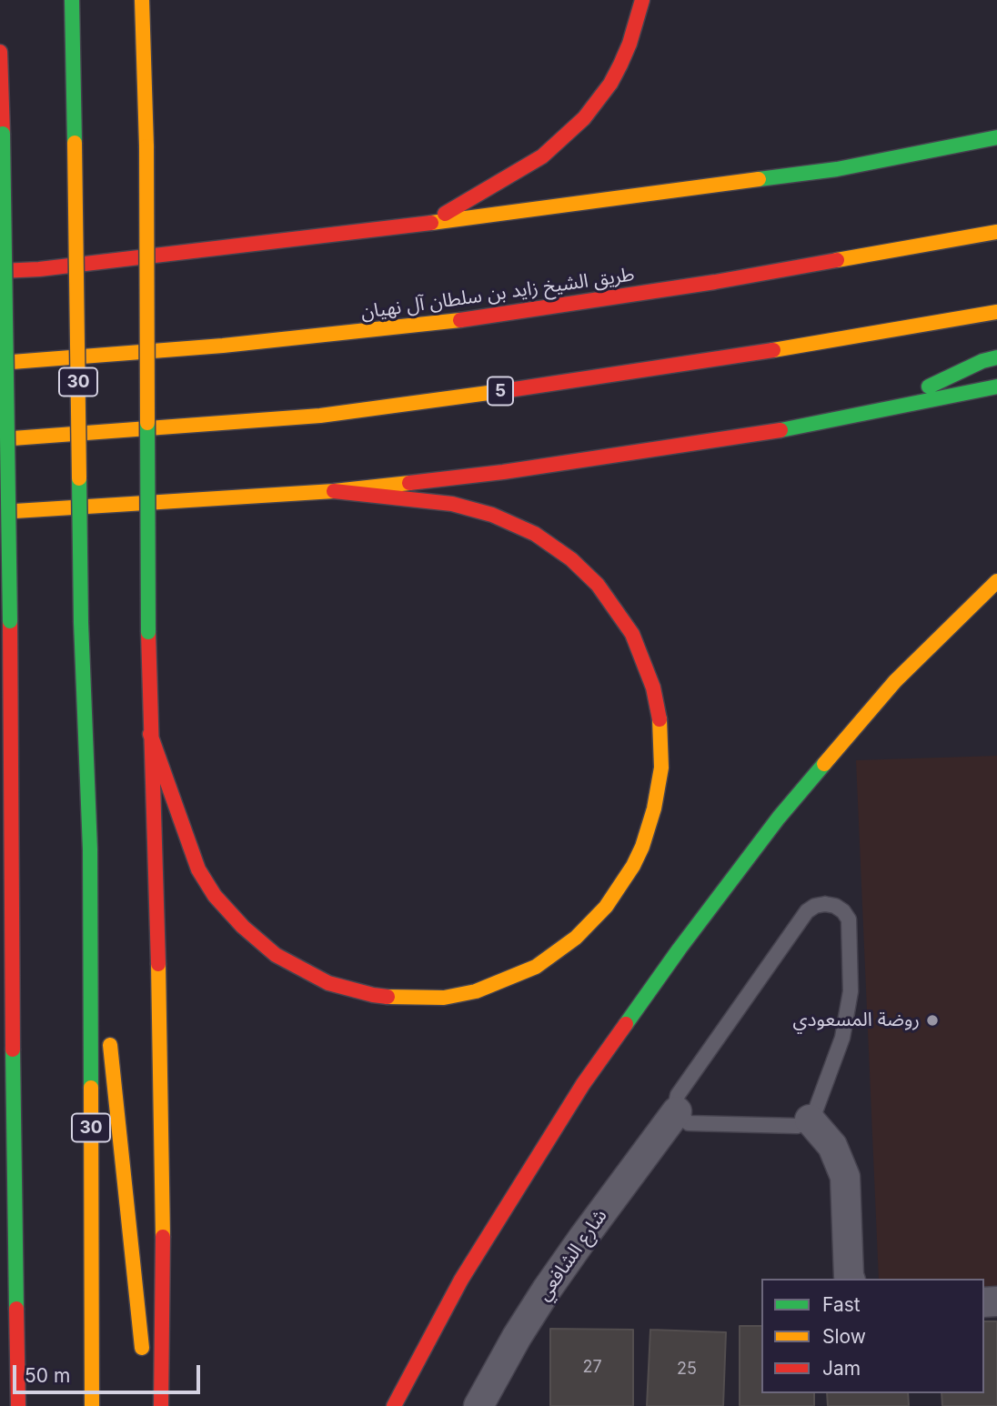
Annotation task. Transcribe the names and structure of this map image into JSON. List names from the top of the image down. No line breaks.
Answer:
{"streets":{"highway":["طريق الشيخ زايد بن سلطان آل نهيان","30","5"],"street":["شارع الشافعي"]},"places":["روضة المسعودي"],"house_numbers":["27","25"],"legend":["Fast","Slow","Jam"],"scale_bar":"50 m"}
